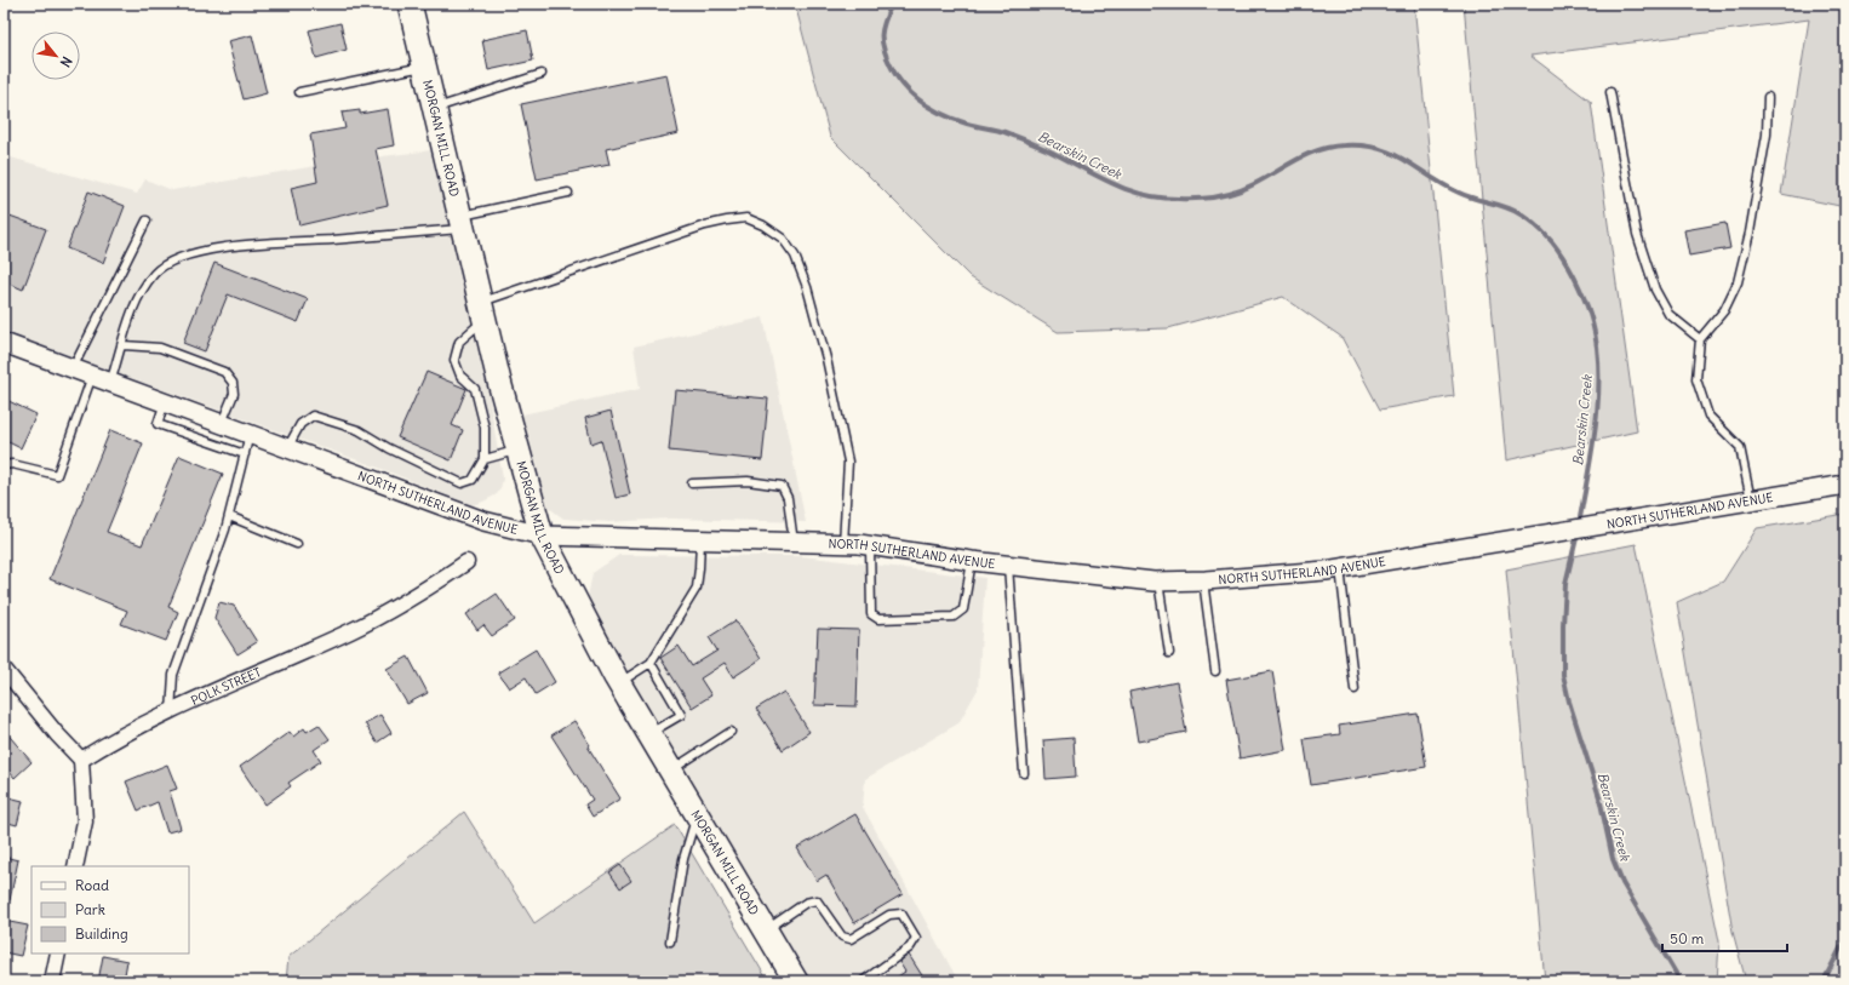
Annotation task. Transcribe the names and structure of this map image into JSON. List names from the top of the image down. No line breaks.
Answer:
{"streets":{"main road":["MORGAN MILL ROAD"],"street":["NORTH SUTHERLAND AVENUE","POLK STREET"]},"crossings":[["MORGAN MILL ROAD","NORTH SUTHERLAND AVENUE"]],"water":["Bearskin Creek"],"legend":["Road","Park","Building"],"scale_bar":"50 m","north":"bottom right"}
